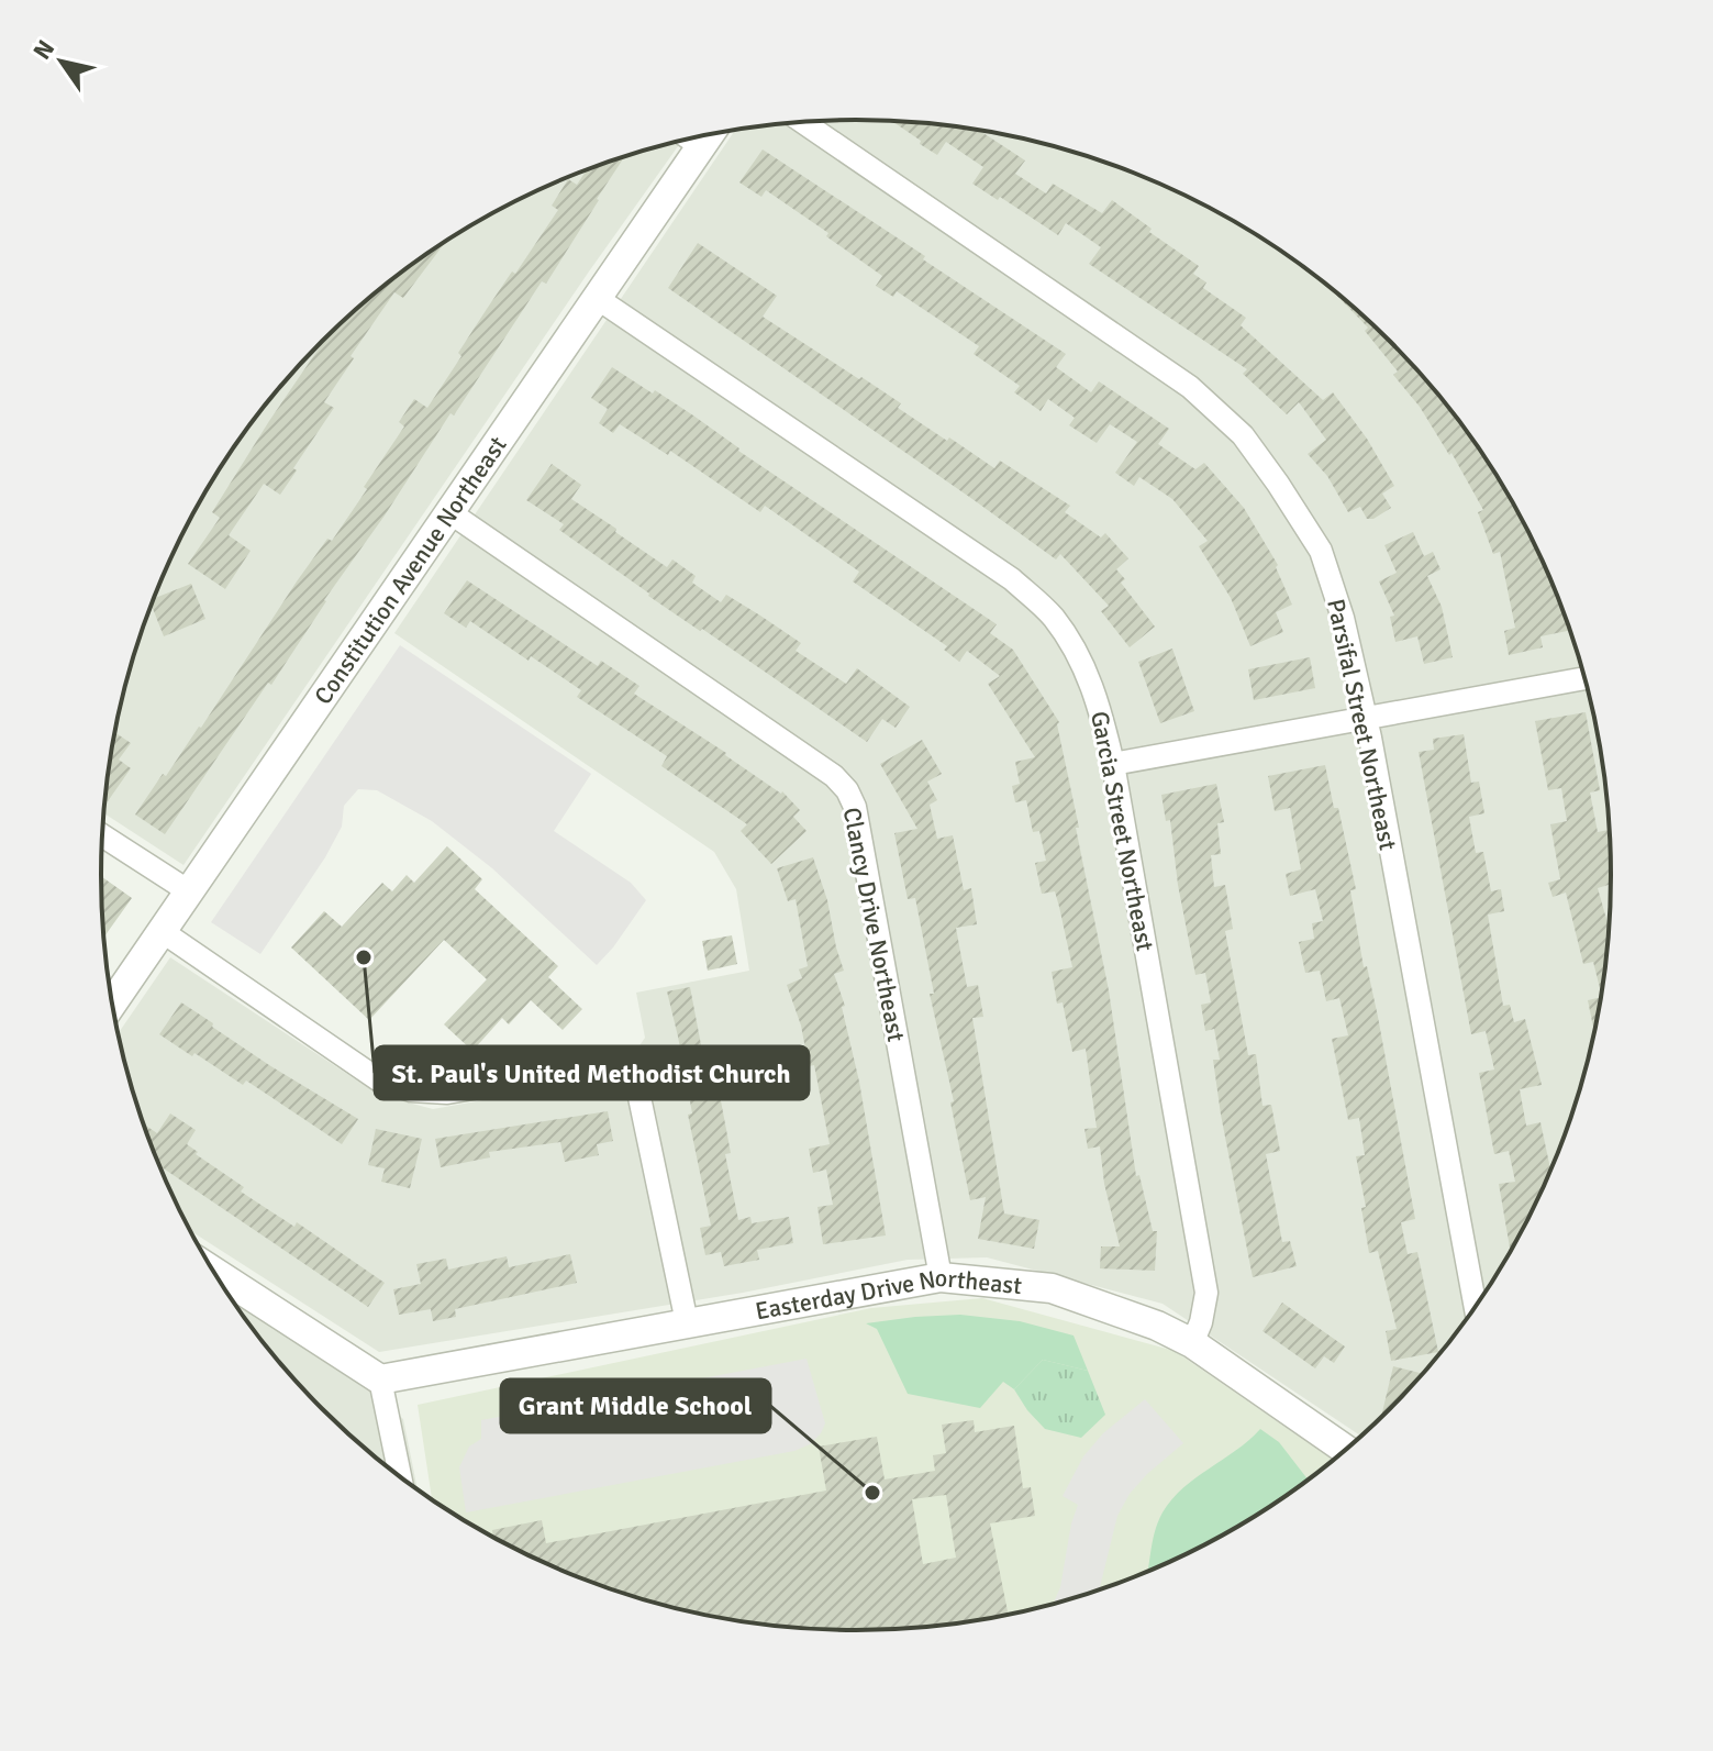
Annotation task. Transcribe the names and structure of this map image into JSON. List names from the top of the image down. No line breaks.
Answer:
{"streets":{"street":["Constitution Avenue Northeast","Parsifal Street Northeast","Garcia Street Northeast","Clancy Drive Northeast","Easterday Drive Northeast"]},"crossings":[["Constitution Avenue Northeast","Garcia Street Northeast"],["Constitution Avenue Northeast","Clancy Drive Northeast"],["Garcia Street Northeast","Easterday Drive Northeast"],["Clancy Drive Northeast","Easterday Drive Northeast"]],"places":["St. Paul's United Methodist Church","Grant Middle School"],"north":"top left"}
